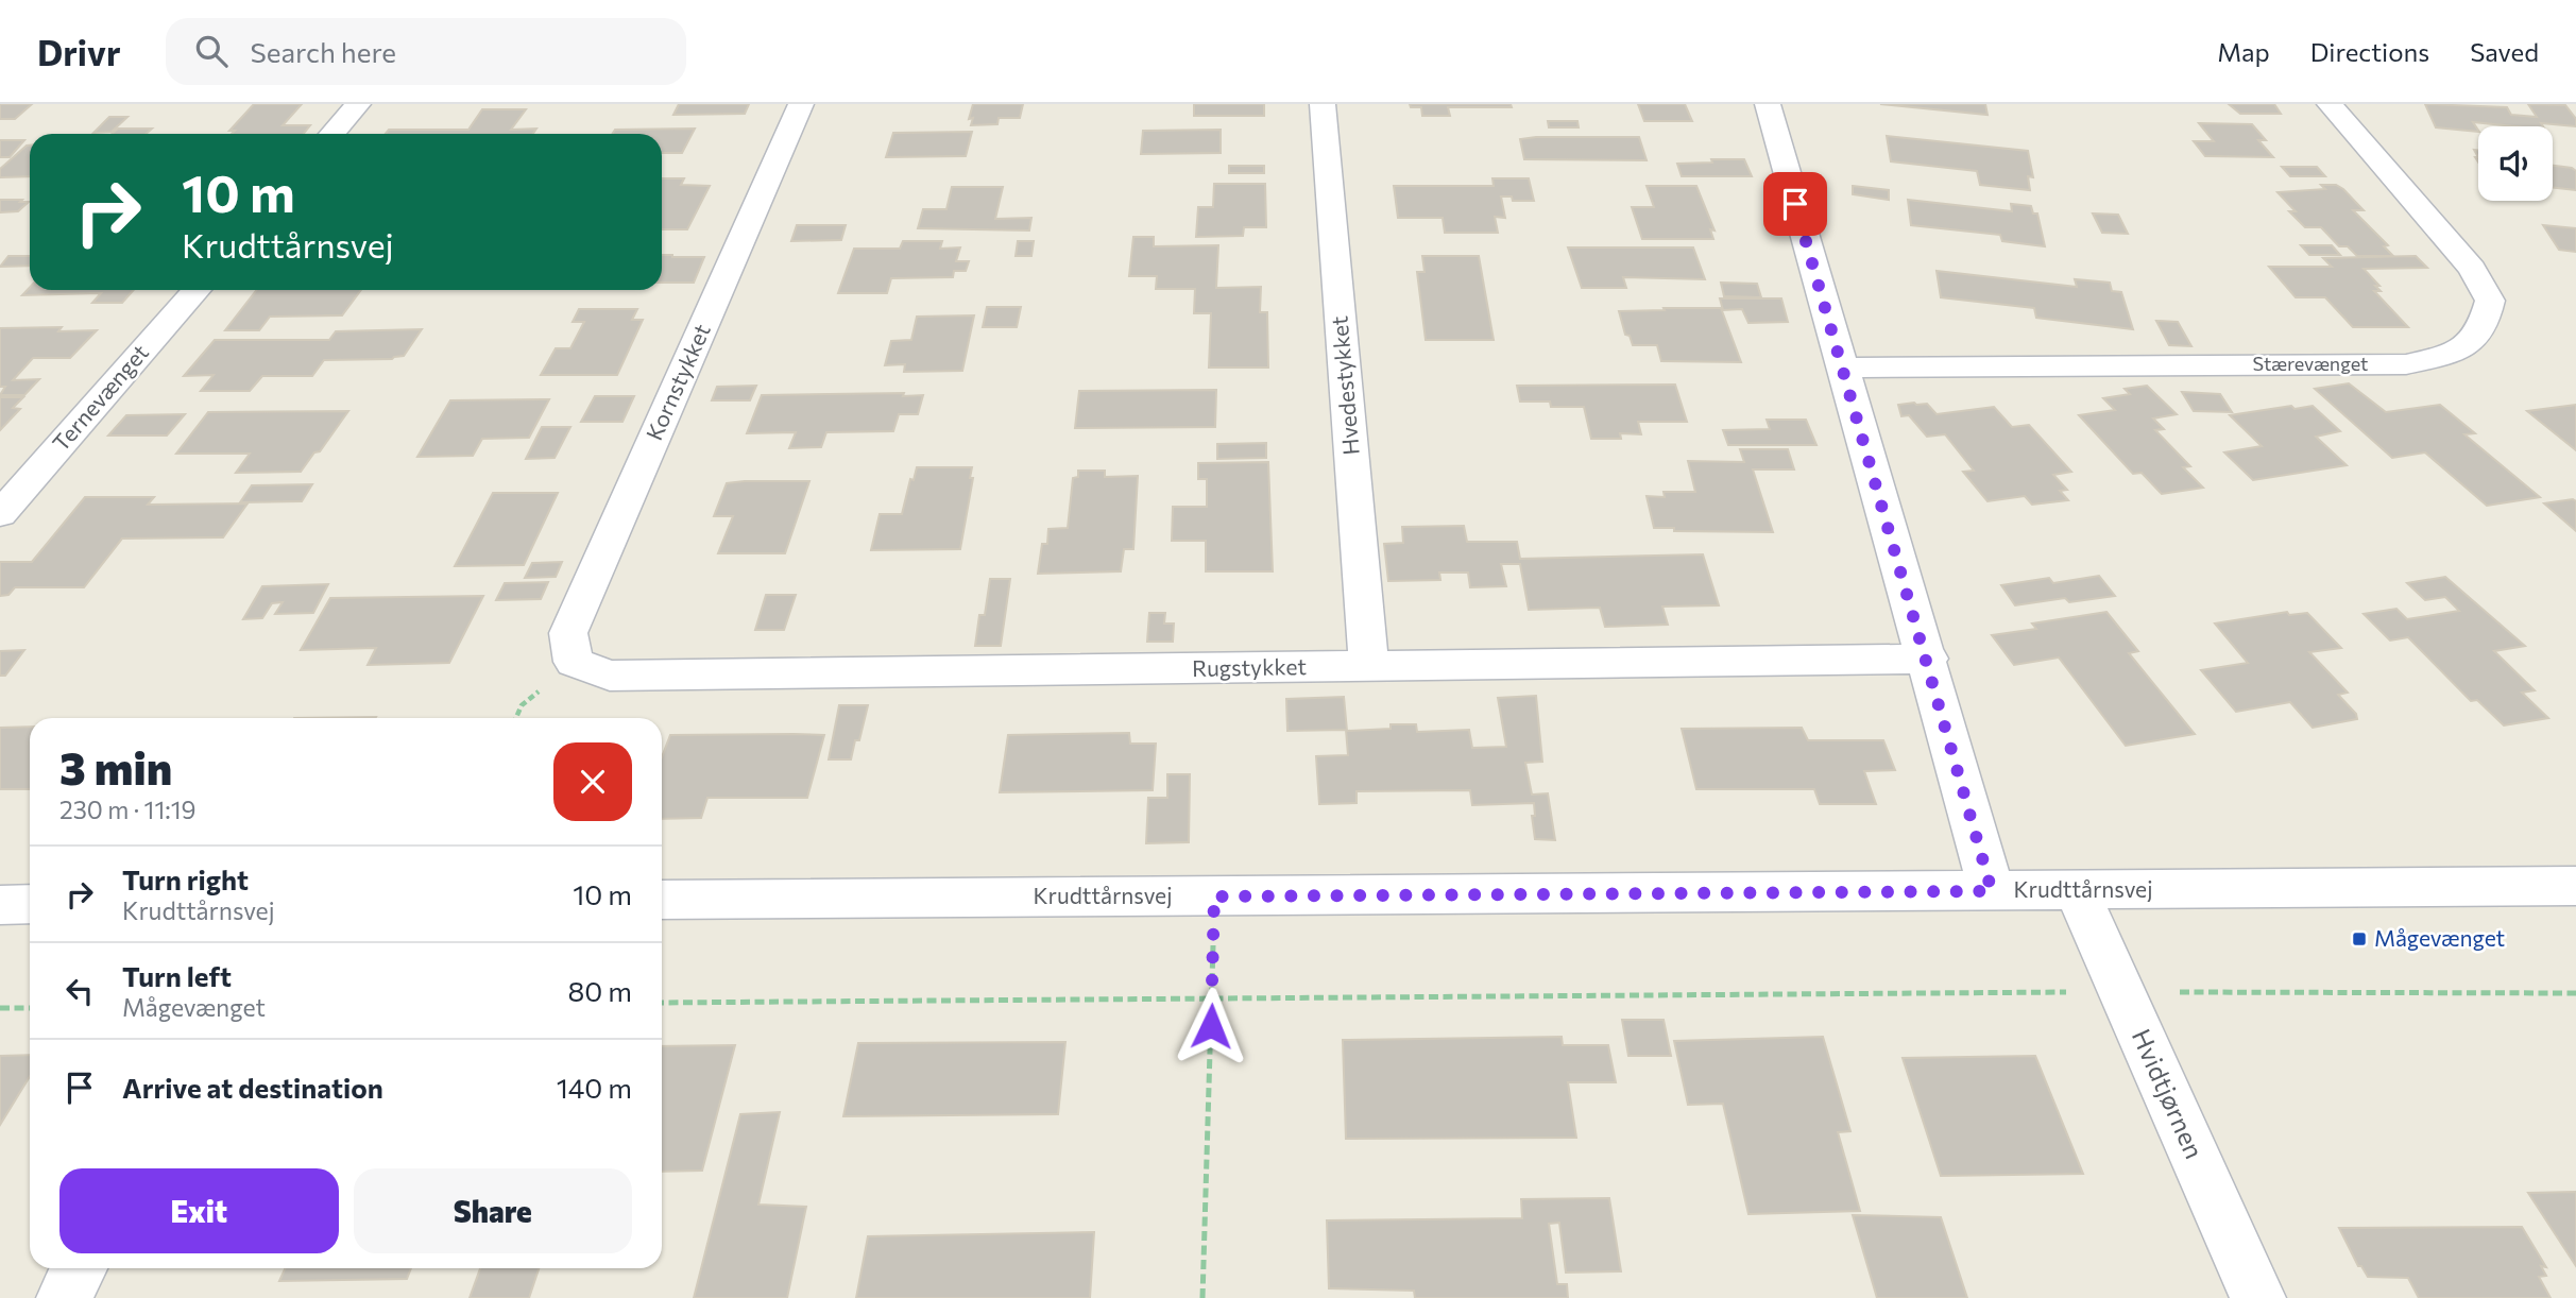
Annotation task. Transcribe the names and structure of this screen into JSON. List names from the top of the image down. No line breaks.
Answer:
{"streets":{"street":["Stærevænget","Kornstykket","Hvedestykket","Ternevænget","Rugstykket","Krudttårnsvej","Hvidtjørnen"]},"crossings":[["Kornstykket","Rugstykket"],["Hvedestykket","Rugstykket"],["Krudttårnsvej","Hvidtjørnen"]],"places":{"transit":["Mågevænget"]},"page":{"header":"Drivr","search":"Search here","nav":["Map","Directions","Saved"],"turn":["10 m","Krudttårnsvej"],"heading":["3 min","230 m · 11:19"],"list":[{"name":"Turn right","note":"Krudttårnsvej","value":"10 m"},{"name":"Turn left","note":"Mågevænget","value":"80 m"},{"name":"Arrive at destination","value":"140 m"}],"buttons":["Exit","Share"]}}
